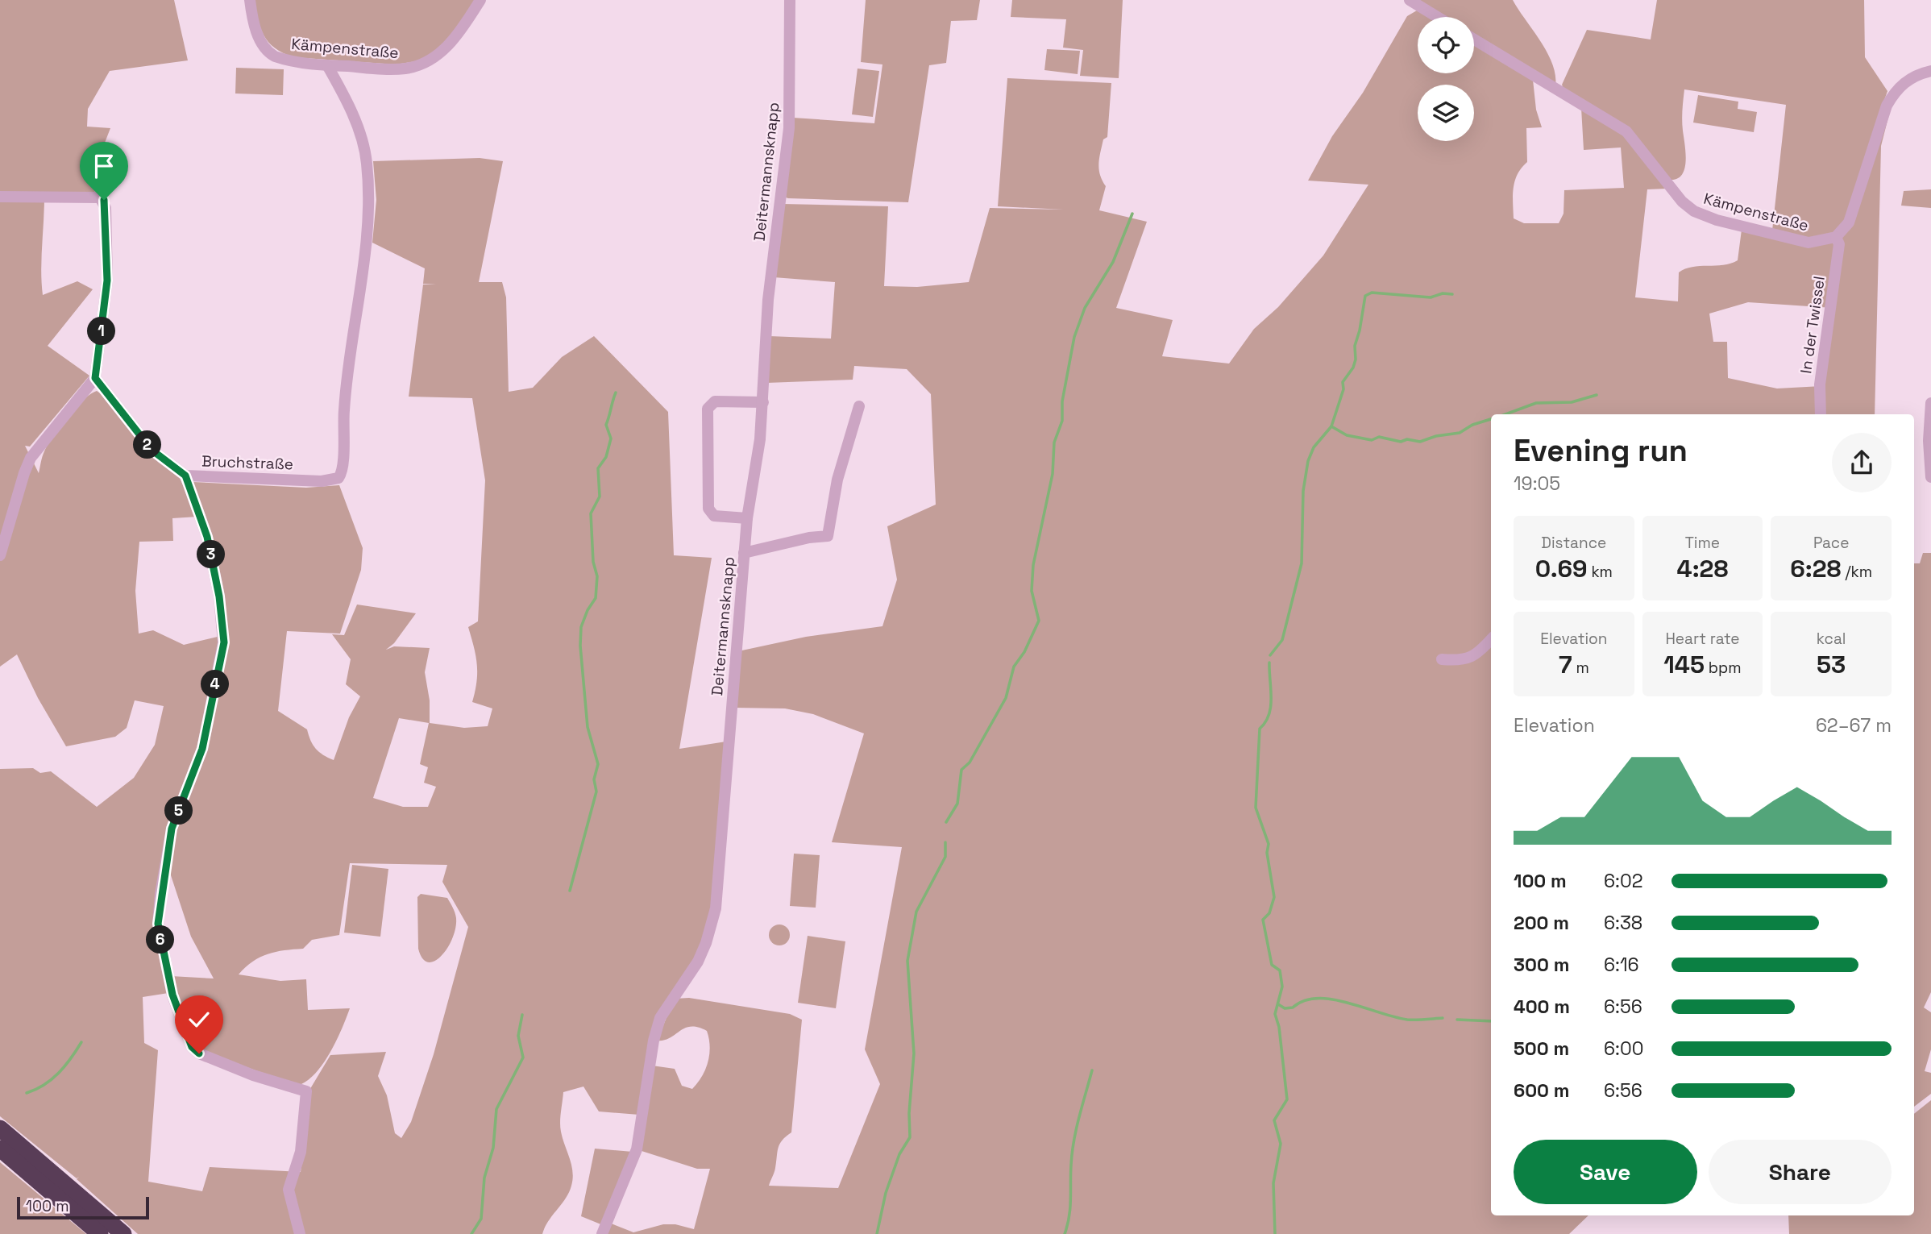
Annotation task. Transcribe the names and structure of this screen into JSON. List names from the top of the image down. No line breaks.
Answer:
{"streets":{"street":["Kämpenstraße","Deitermannsknapp","In der Twissel","Bruchstraße"]},"crossings":[["Kämpenstraße","In der Twissel"],["Kämpenstraße","Bruchstraße"]],"scale_bar":"100 m","page":{"pins":["1","2","3","4","5","6"],"heading":["Evening run","19:05"],"stats":[["Distance","0.69 km"],["Time","4:28"],["Pace","6:28 /km"],["Elevation","7 m"],["Heart rate","145 bpm"],["kcal","53"]],"chart":["Elevation","62–67 m"],"list":[{"name":"100 m","note":"6:02"},{"name":"200 m","note":"6:38"},{"name":"300 m","note":"6:16"},{"name":"400 m","note":"6:56"},{"name":"500 m","note":"6:00"},{"name":"600 m","note":"6:56"}],"buttons":["Save","Share"],"scale":"100 m"}}
